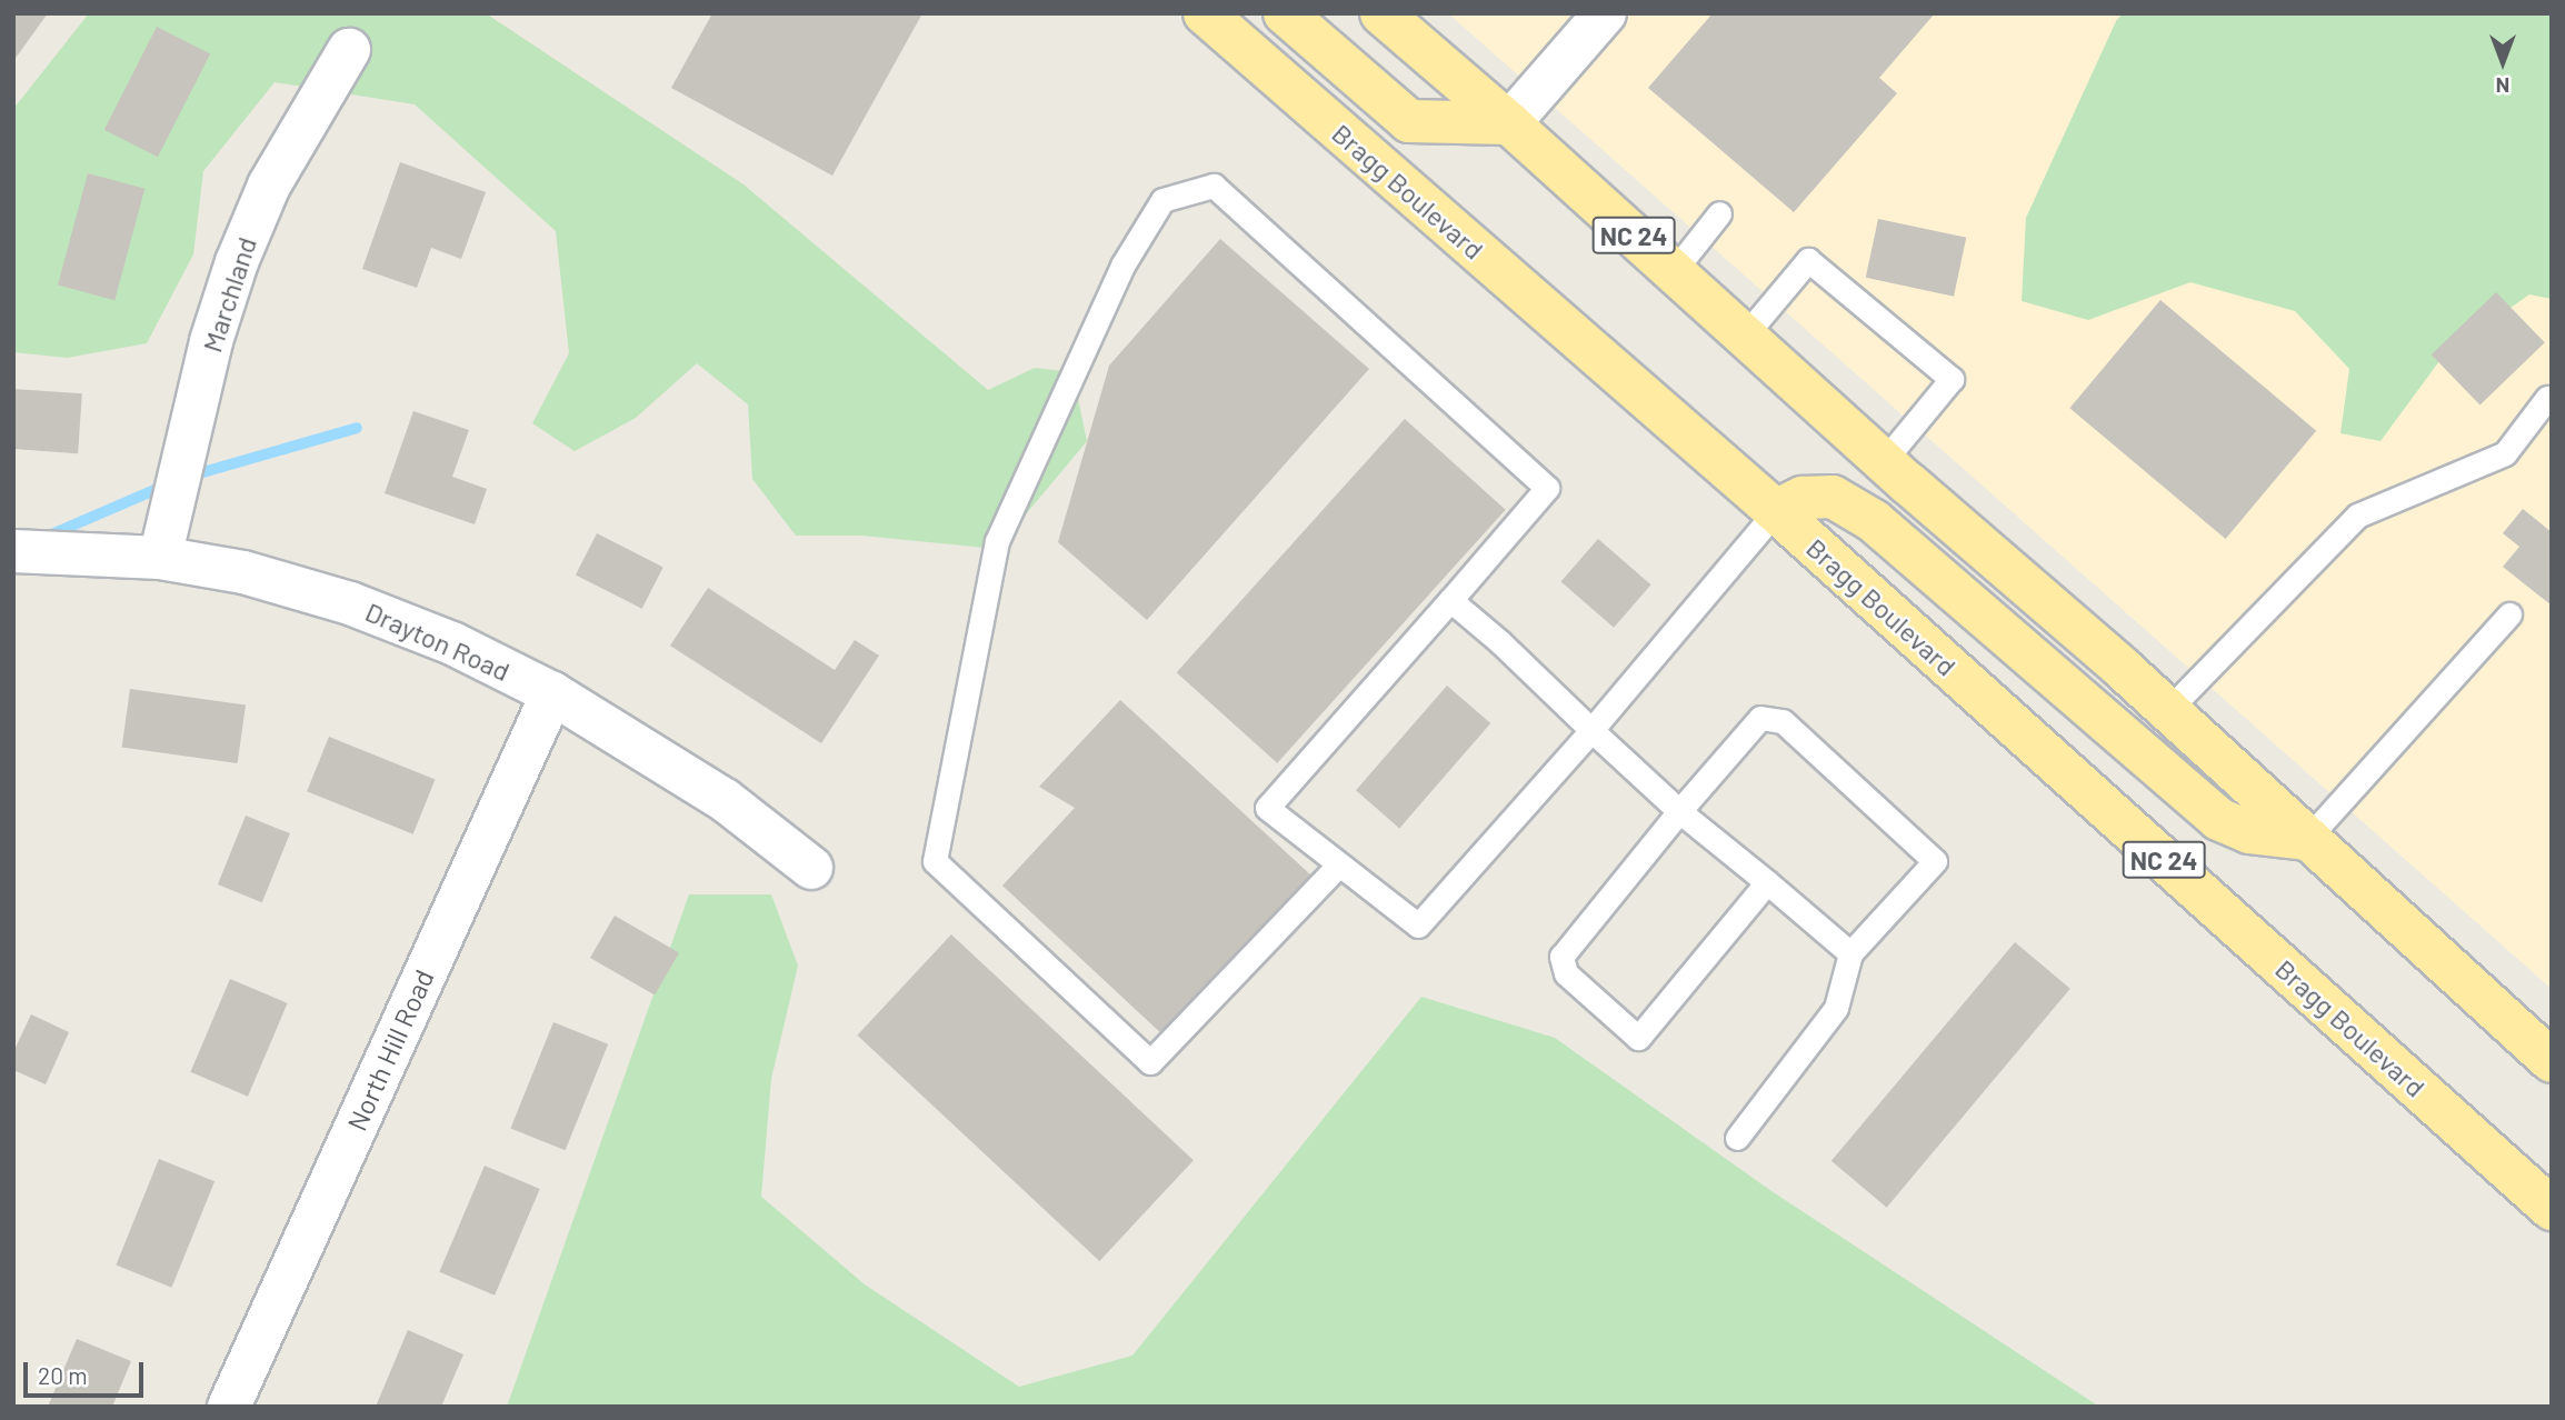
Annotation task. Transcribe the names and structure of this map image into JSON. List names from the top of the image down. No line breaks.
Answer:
{"streets":{"main road":["Bragg Boulevard","NC 24"],"street":["Marchland","Drayton Road","North Hill Road"]},"crossings":[["Marchland","Drayton Road"],["Drayton Road","North Hill Road"]],"scale_bar":"20 m","north":"bottom"}
